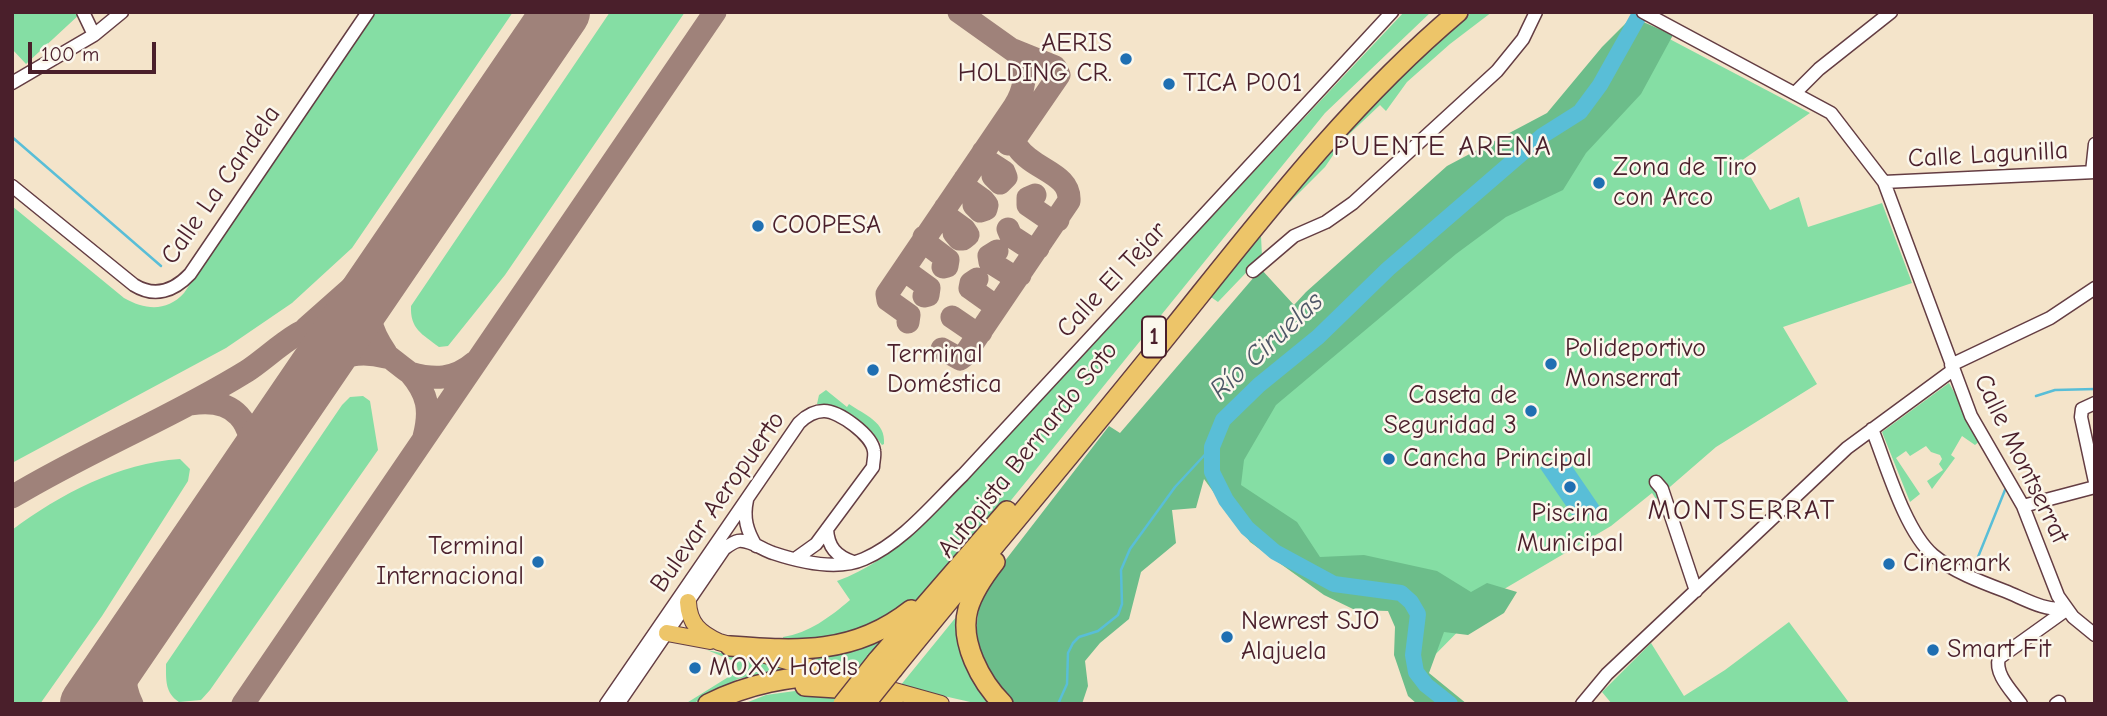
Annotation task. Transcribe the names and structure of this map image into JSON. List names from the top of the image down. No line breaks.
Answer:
{"streets":{"highway":["1","Autopista Bernardo Soto"],"street":["Calle Lagunilla","Calle La Candela","Calle El Tejar","Calle Montserrat","Bulevar Aeropuerto"]},"crossings":[["Calle Lagunilla","Calle Montserrat"],["Calle El Tejar","Bulevar Aeropuerto"],["1","Autopista Bernardo Soto"]],"districts":["PUENTE ARENA","MONTSERRAT"],"water":["Río Ciruelas"],"places":["AERIS HOLDING CR.","TICA P001","Zona de Tiro con Arco","COOPESA","Polideportivo Monserrat","Terminal Doméstica","Caseta de Seguridad 3","Cancha Principal","Piscina Municipal","Terminal Internacional","Cinemark","Newrest SJO Alajuela","Smart Fit","MOXY Hotels"],"scale_bar":"100 m"}
